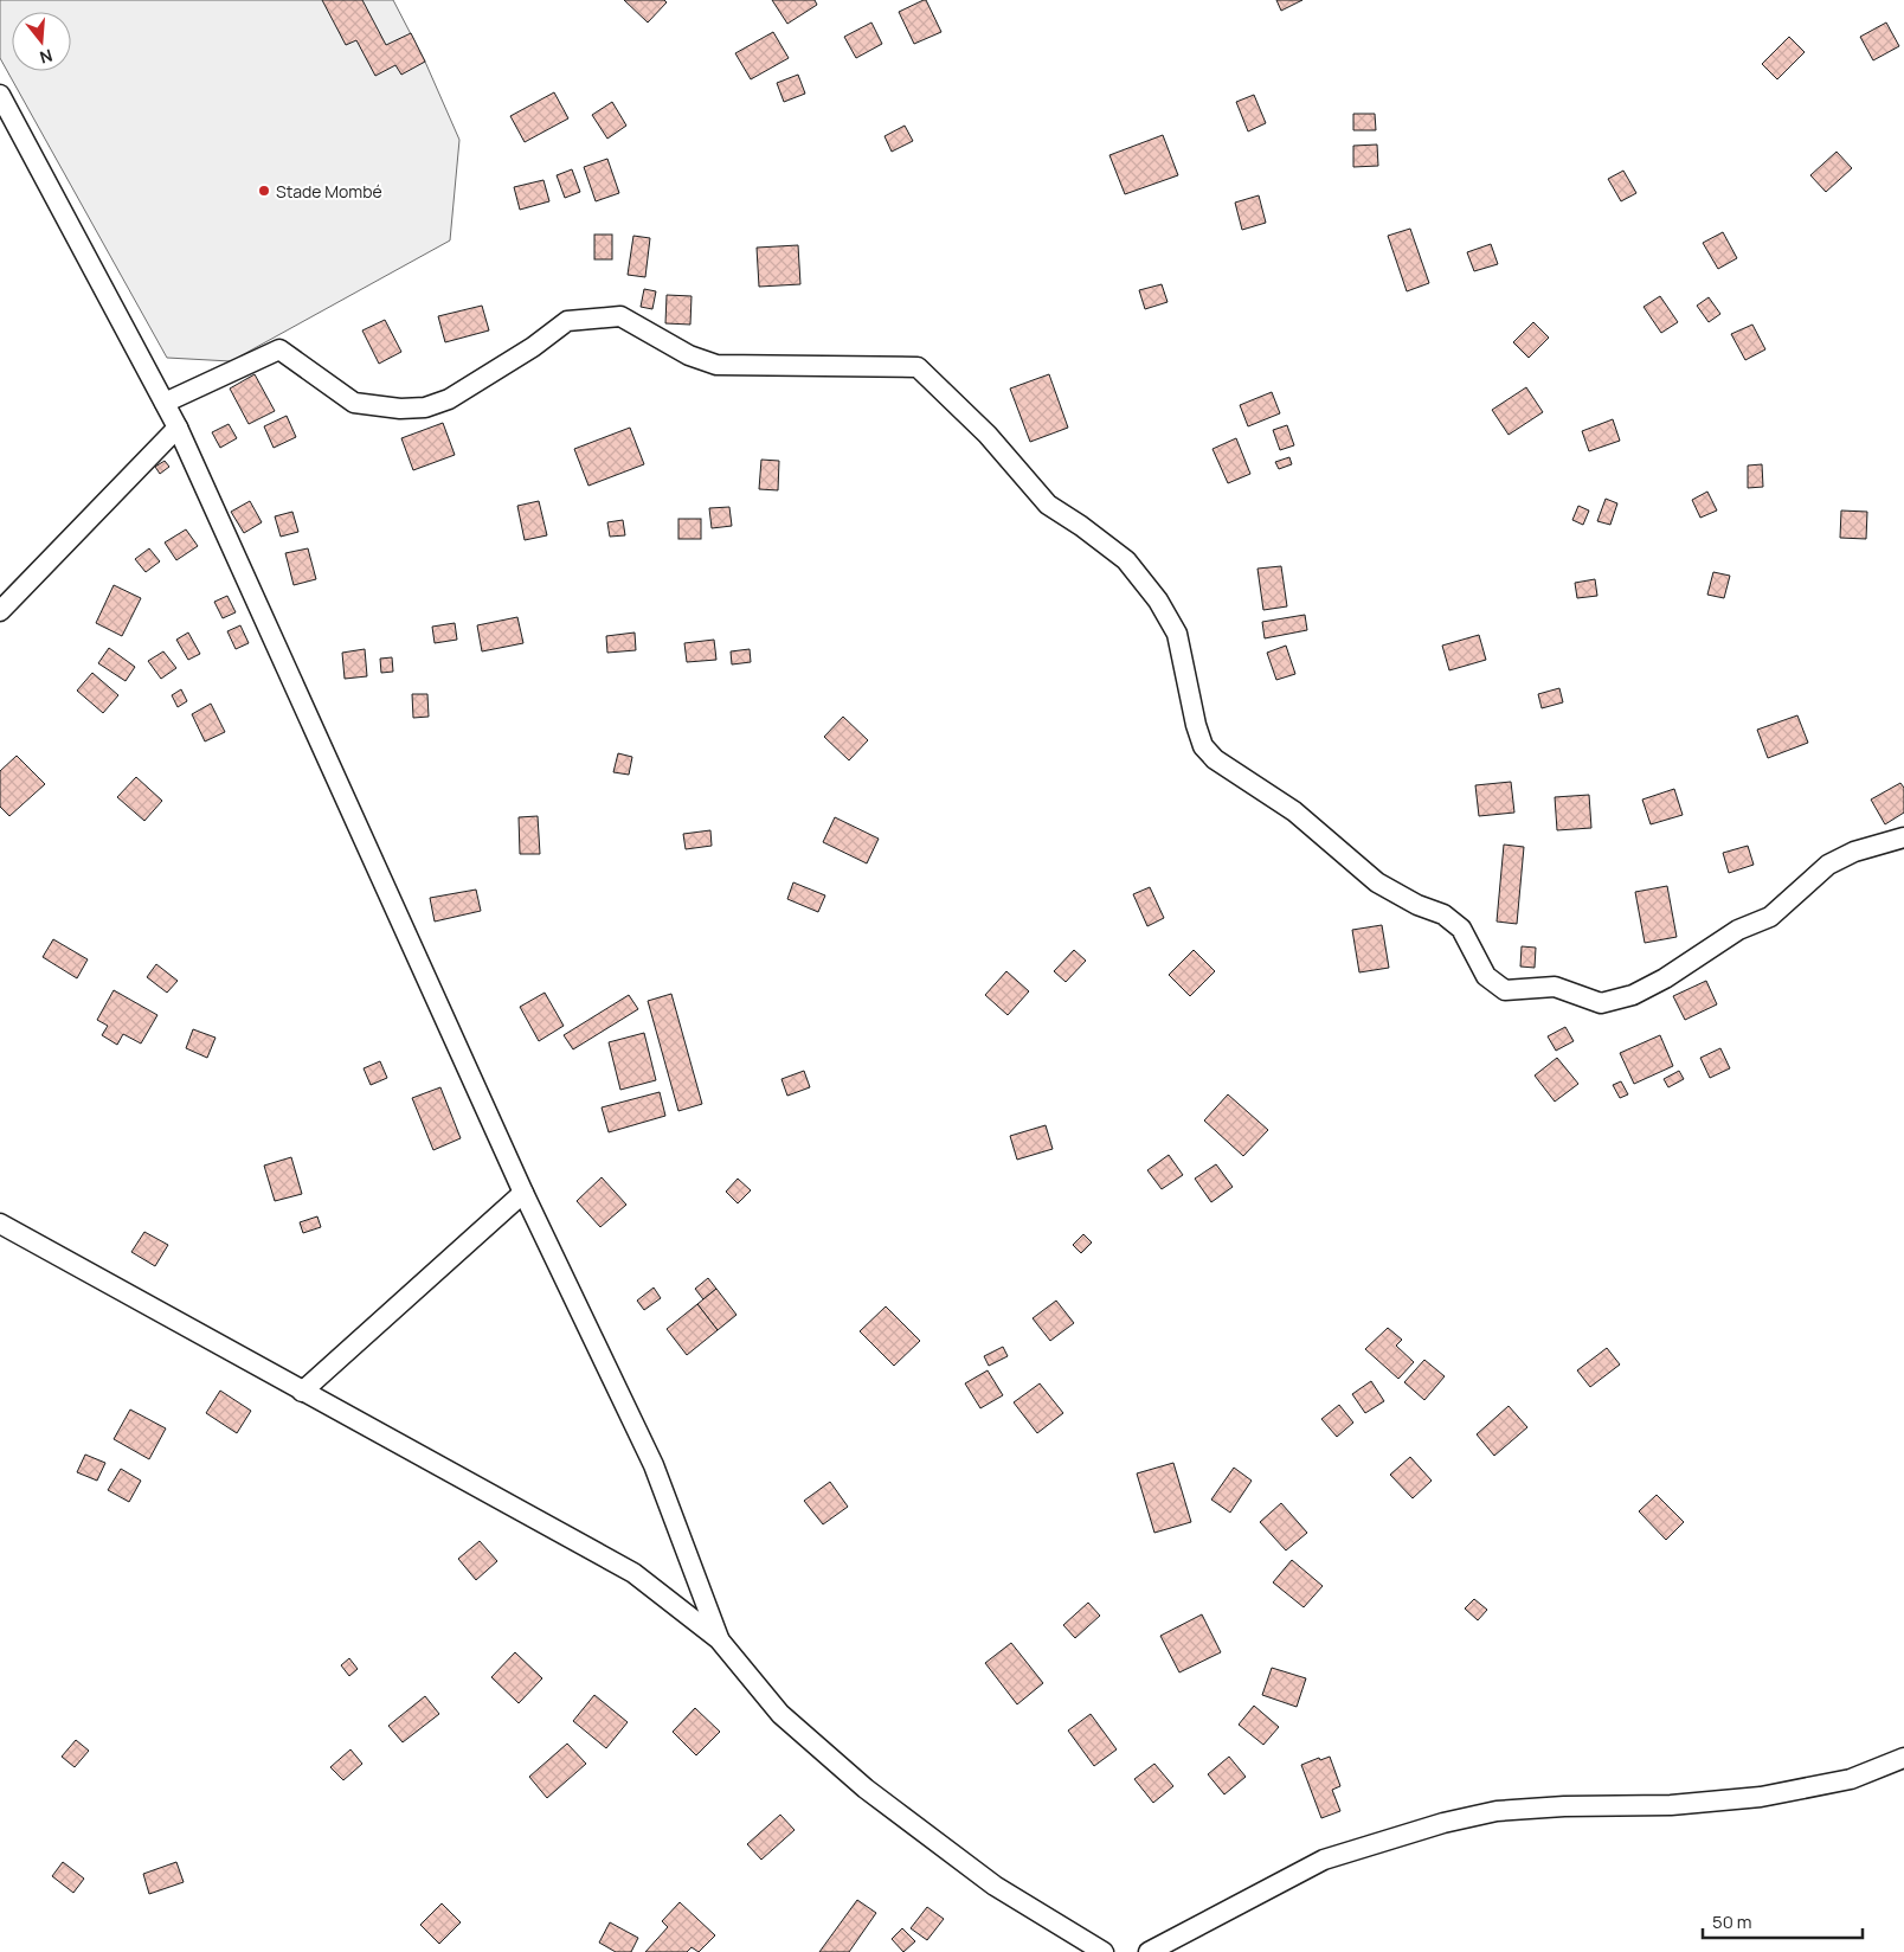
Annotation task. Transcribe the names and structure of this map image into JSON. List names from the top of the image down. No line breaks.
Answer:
{"places":["Stade Mombé"],"scale_bar":"50 m","north":"bottom"}
